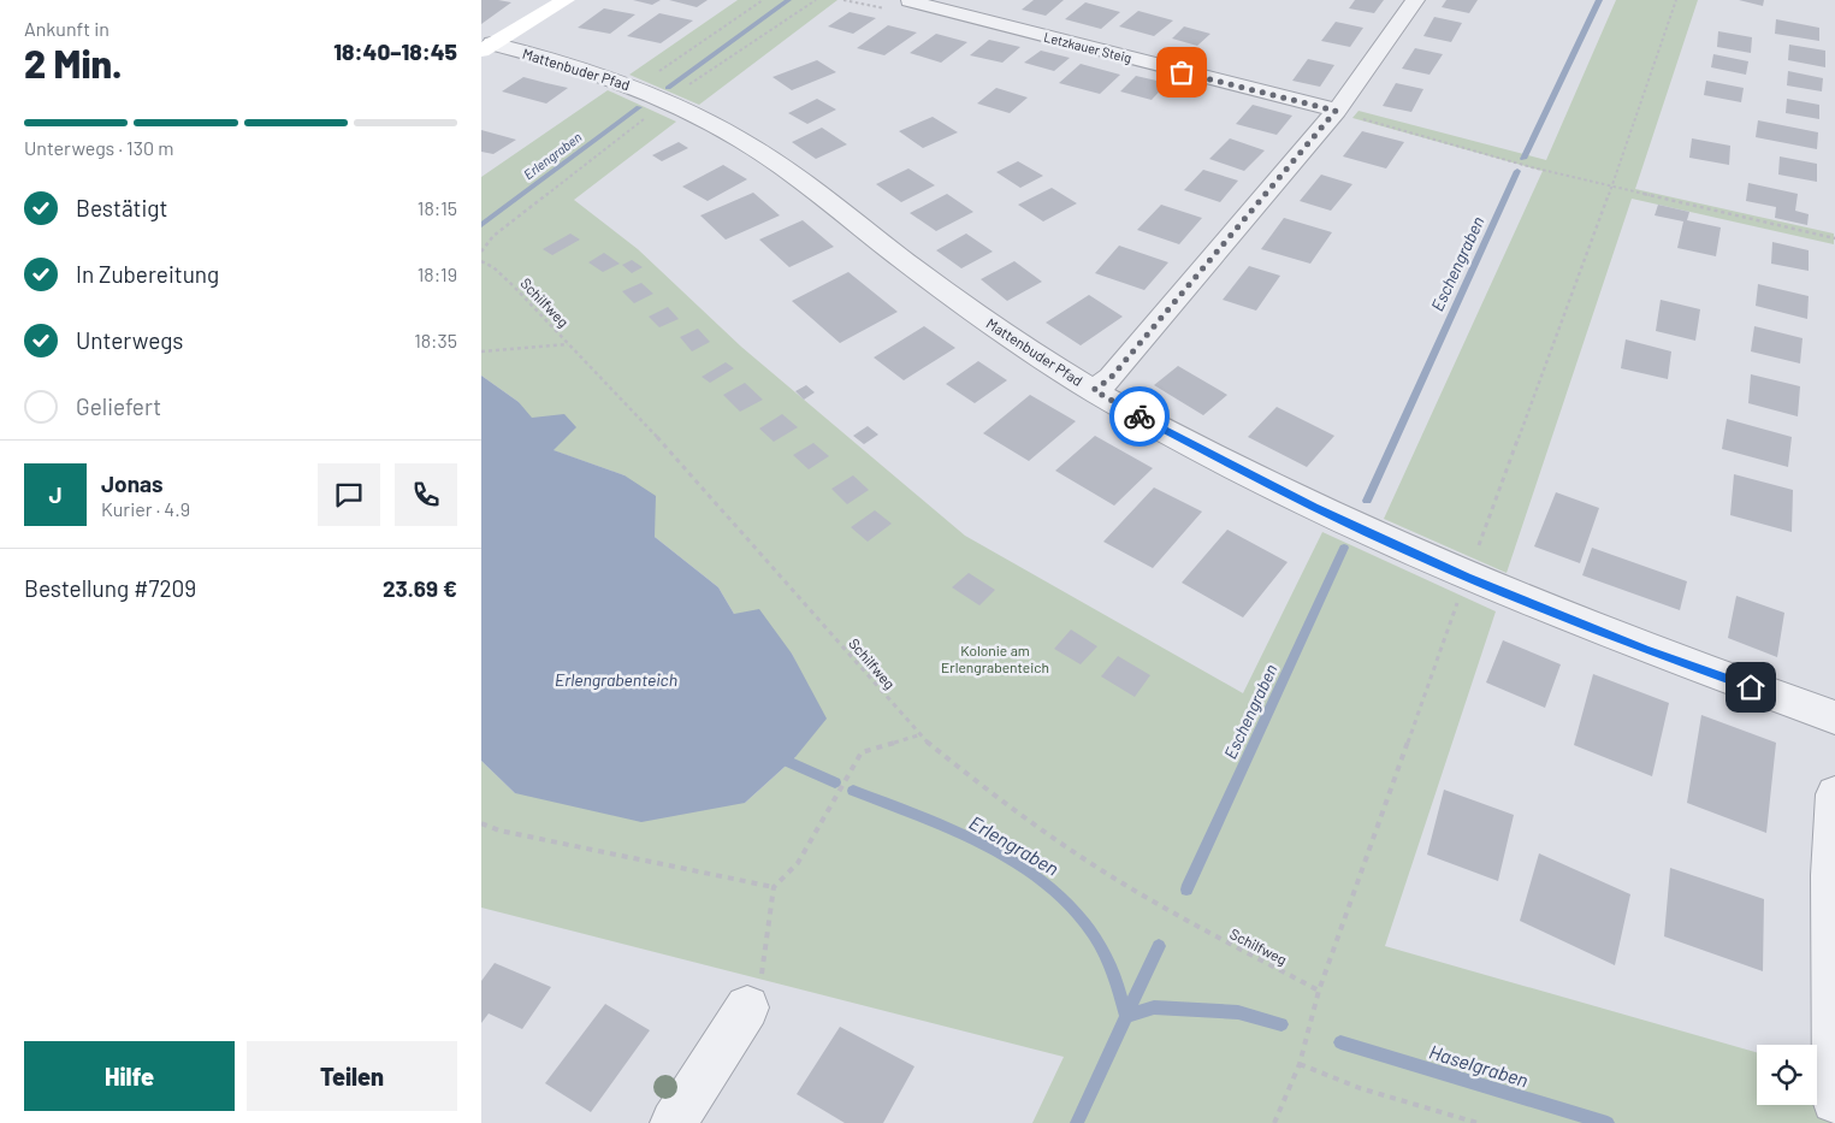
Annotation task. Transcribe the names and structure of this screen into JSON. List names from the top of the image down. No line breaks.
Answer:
{"streets":{"street":["Letzkauer Steig","Mattenbuder Pfad"],"path":["Schilfweg"]},"water":["Erlengraben","Eschengraben","Erlengrabenteich","Haselgraben"],"parks":["Kolonie am Erlengrabenteich"],"page":{"heading":["2 Min.","Ankunft in","18:40–18:45"],"panel":["Jonas","Kurier · 4.9","Bestellung #7209","23.69 €"],"bar":"Unterwegs · 130 m","list":[["Bestätigt","18:15"],["In Zubereitung","18:19"],["Unterwegs","18:35"],"Geliefert"],"round":"J","buttons":["Hilfe","Teilen"]}}
